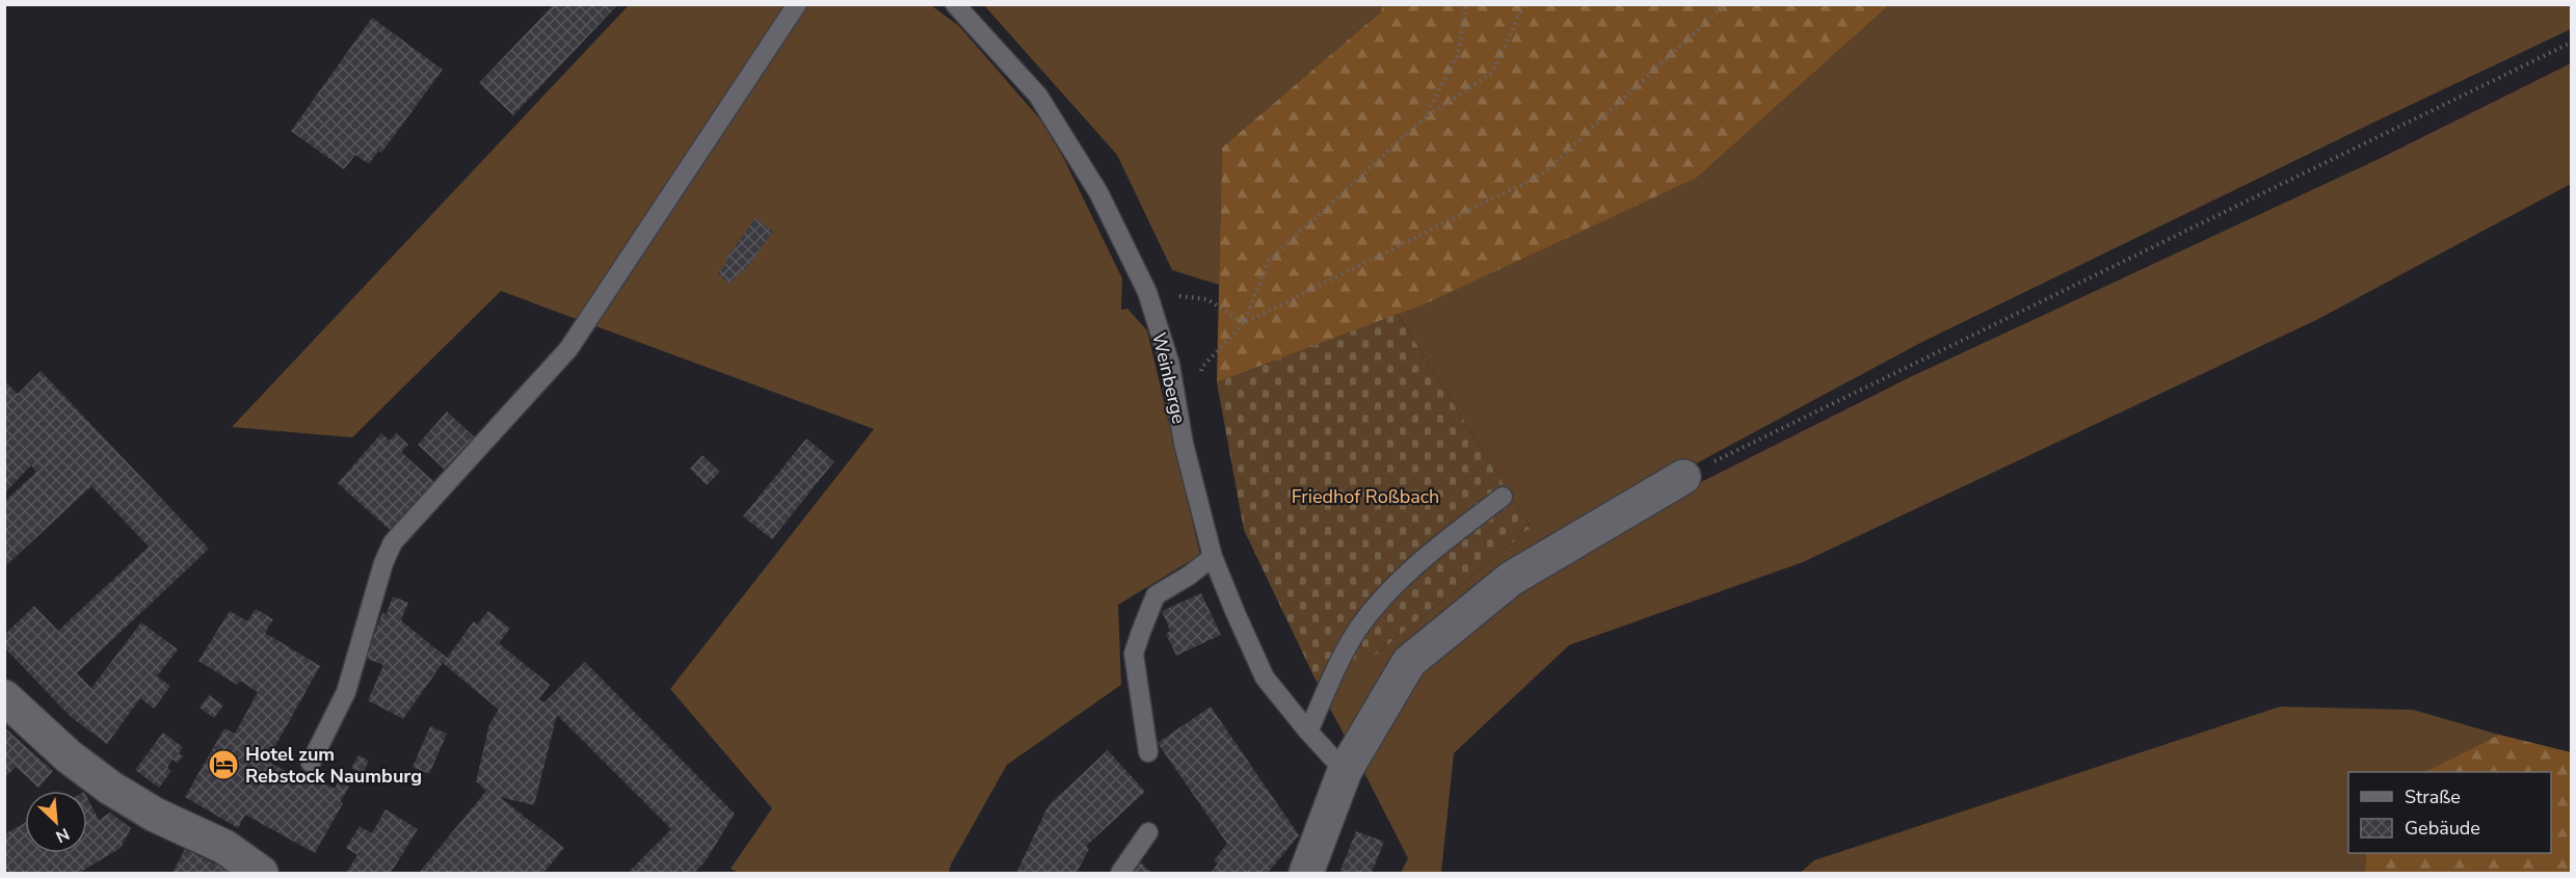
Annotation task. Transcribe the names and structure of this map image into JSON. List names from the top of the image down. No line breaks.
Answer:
{"streets":{"lane":["Weinberge"]},"parks":["Friedhof Roßbach"],"places":{"hotel":["Hotel zum Rebstock Naumburg"]},"legend":["Straße","Gebäude"],"north":"bottom right"}
